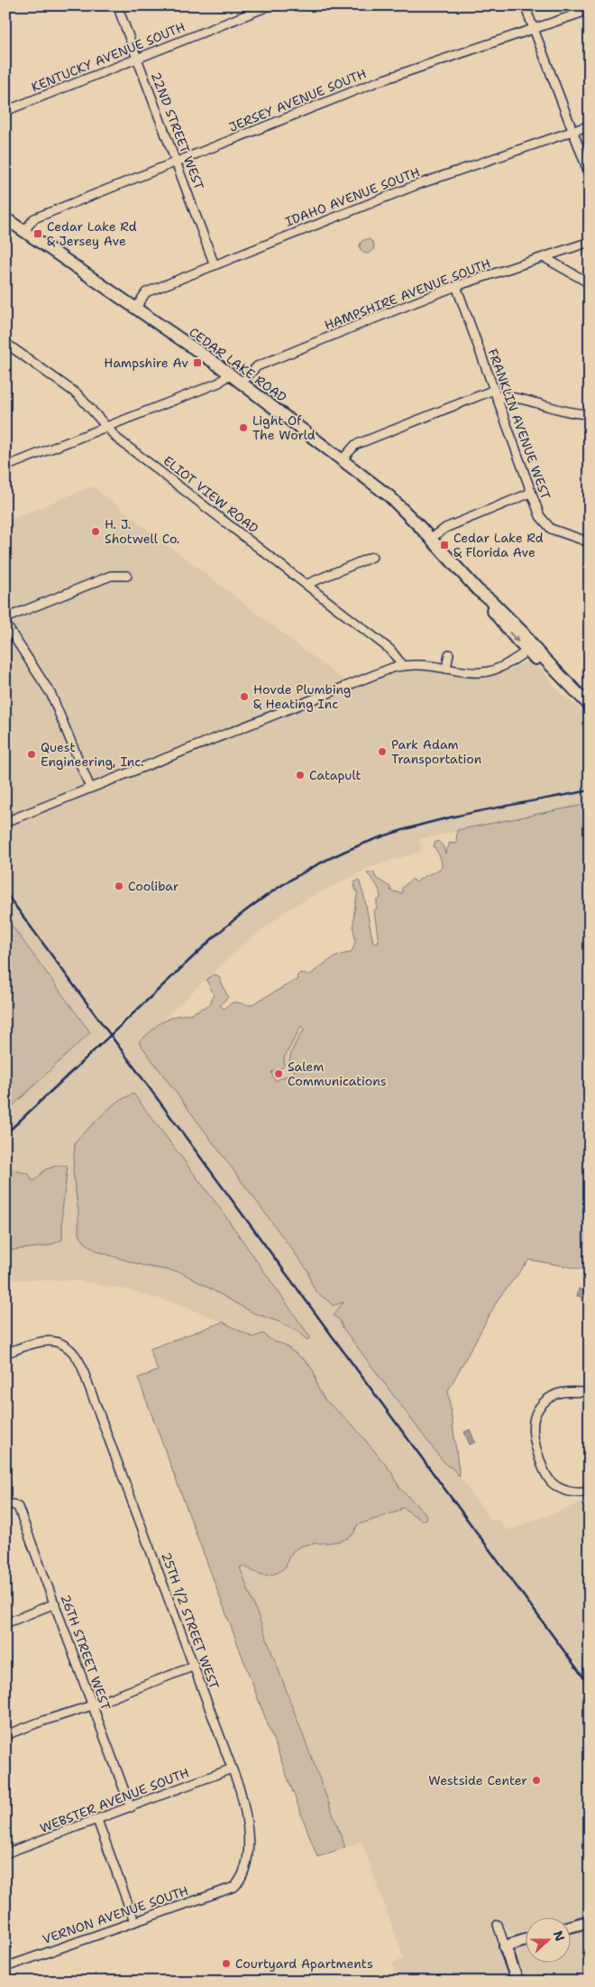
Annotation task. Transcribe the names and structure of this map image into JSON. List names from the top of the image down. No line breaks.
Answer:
{"streets":{"street":["KENTUCKY AVENUE SOUTH","JERSEY AVENUE SOUTH","22ND STREET WEST","IDAHO AVENUE SOUTH","HAMPSHIRE AVENUE SOUTH","CEDAR LAKE ROAD","FRANKLIN AVENUE WEST","ELIOT VIEW ROAD","25TH 1/2 STREET WEST","26TH STREET WEST","WEBSTER AVENUE SOUTH","VERNON AVENUE SOUTH"]},"crossings":[["KENTUCKY AVENUE SOUTH","22ND STREET WEST"],["JERSEY AVENUE SOUTH","22ND STREET WEST"],["JERSEY AVENUE SOUTH","CEDAR LAKE ROAD"],["22ND STREET WEST","IDAHO AVENUE SOUTH"],["IDAHO AVENUE SOUTH","CEDAR LAKE ROAD"],["HAMPSHIRE AVENUE SOUTH","CEDAR LAKE ROAD"],["HAMPSHIRE AVENUE SOUTH","FRANKLIN AVENUE WEST"],["25TH 1/2 STREET WEST","WEBSTER AVENUE SOUTH"],["25TH 1/2 STREET WEST","VERNON AVENUE SOUTH"],["26TH STREET WEST","WEBSTER AVENUE SOUTH"]],"places":{"transit":["Cedar Lake Rd & Jersey Ave","Hampshire Av","Cedar Lake Rd & Florida Ave"],"other":["Light Of The World","H. J. Shotwell Co.","Hovde Plumbing & Heating Inc","Park Adam Transportation","Quest Engineering, Inc.","Catapult","Coolibar","Salem Communications","Westside Center","Courtyard Apartments"]},"north":"right"}
